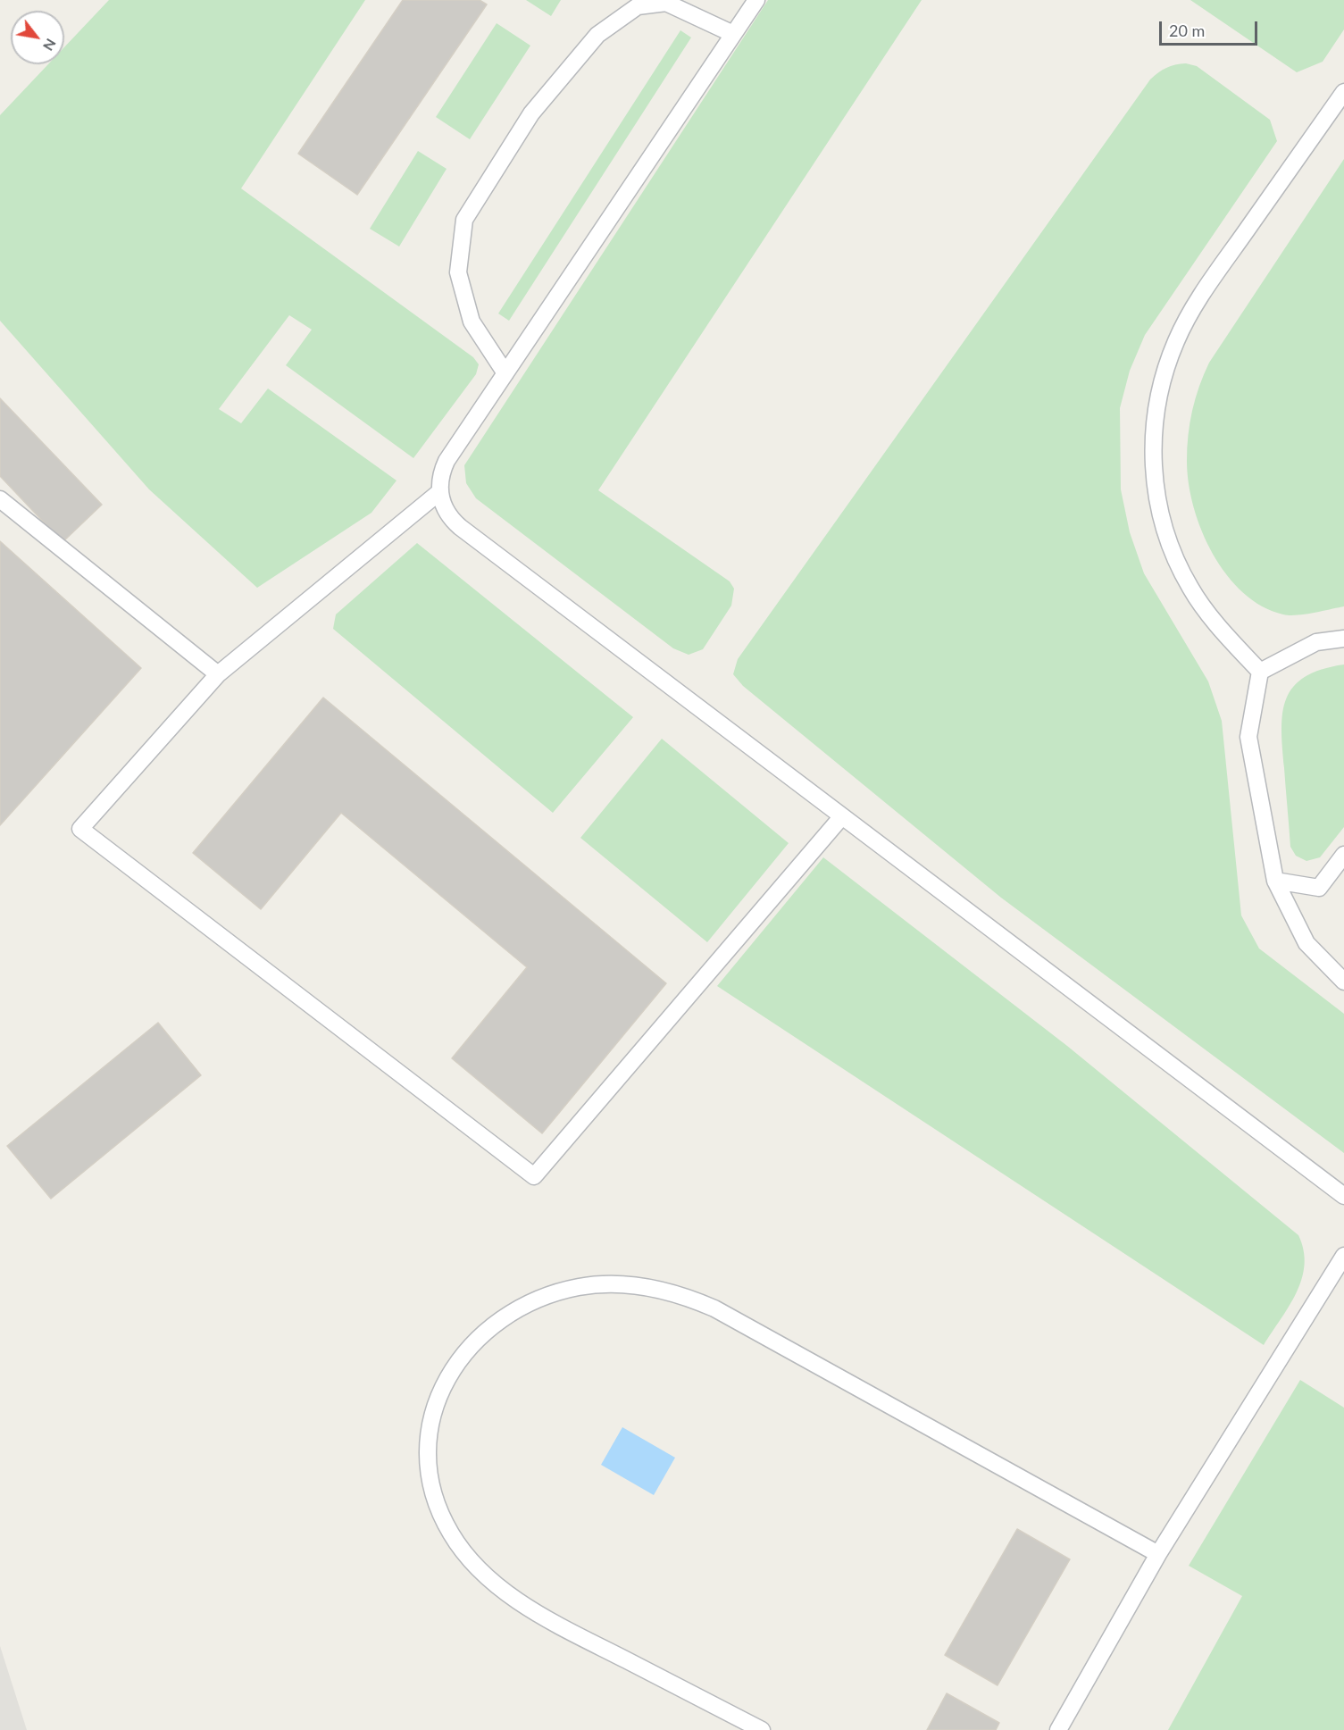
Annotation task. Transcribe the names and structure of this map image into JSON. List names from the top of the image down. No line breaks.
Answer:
{"scale_bar":"20 m","north":"bottom right"}
